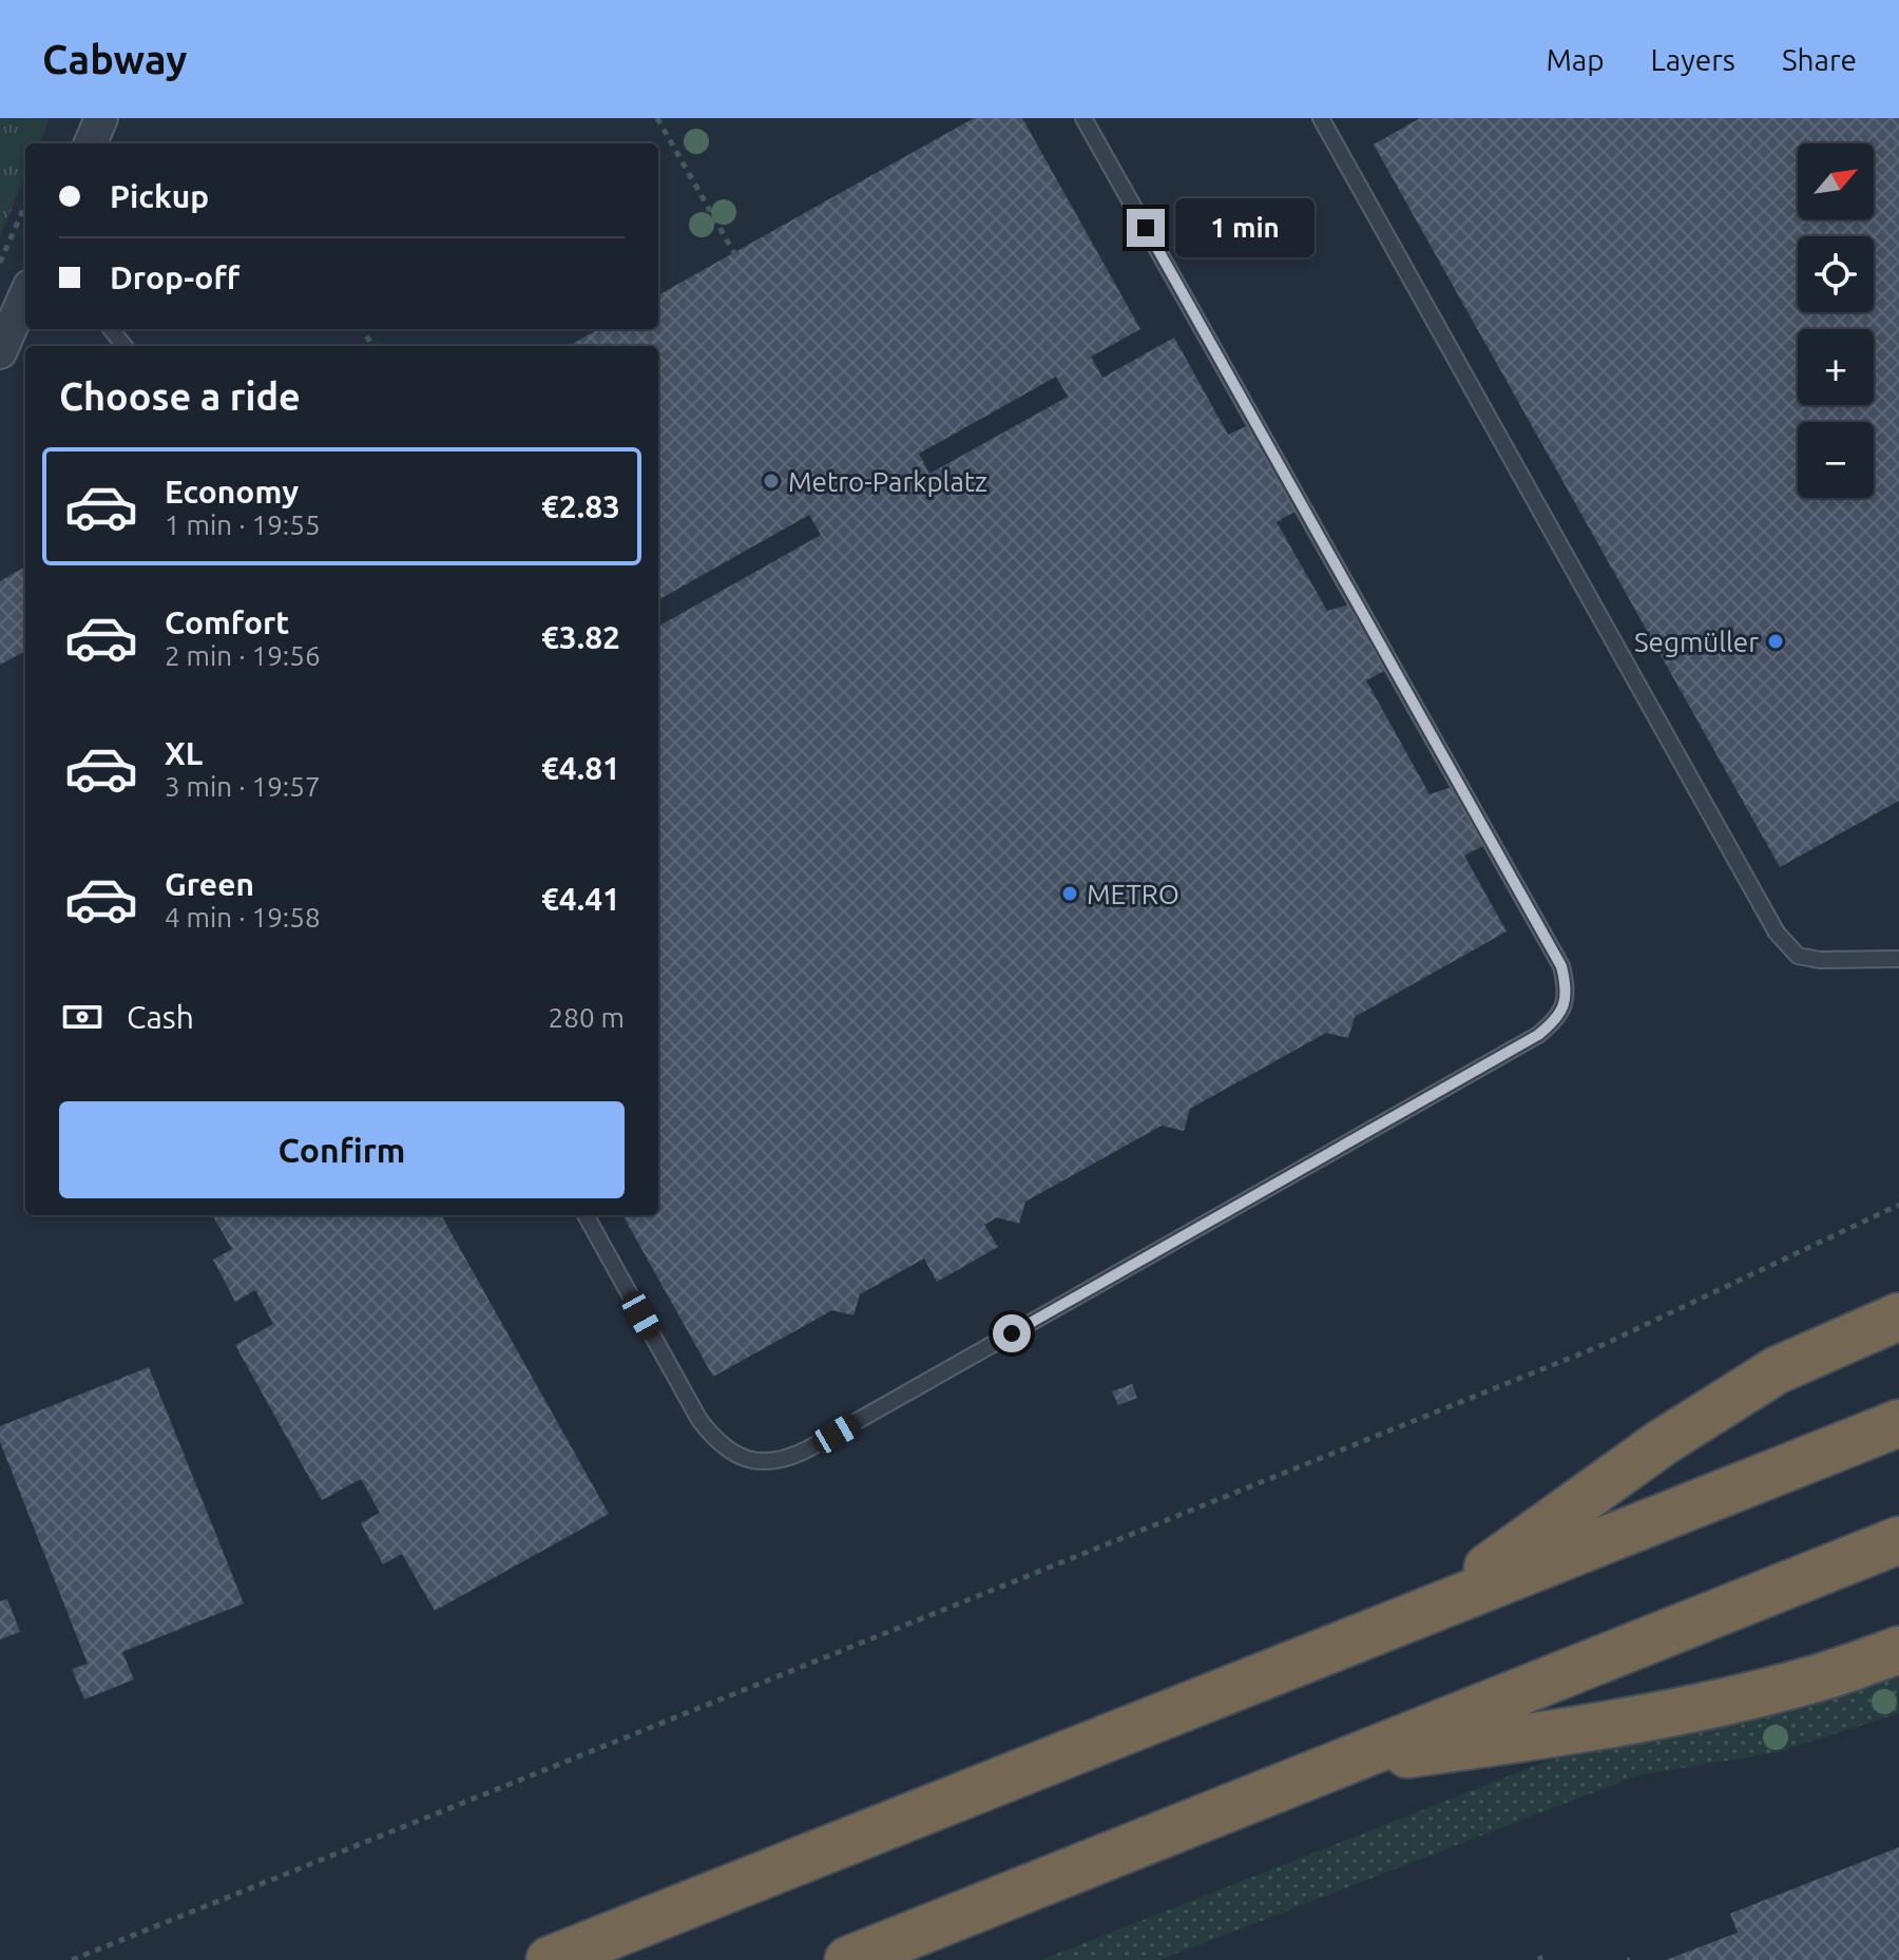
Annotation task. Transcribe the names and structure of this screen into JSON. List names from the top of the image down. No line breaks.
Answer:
{"places":["Metro-Parkplatz","Segmüller","METRO"],"north":"top right","page":{"header":"Cabway","nav":["Map","Layers","Share"],"map_buttons":["+","−"],"banner":["Pickup","Drop-off"],"bubble":"1 min","heading":"Choose a ride","list":[{"name":"Economy","note":"1 min · 19:55","value":"€2.83"},{"name":"Comfort","note":"2 min · 19:56","value":"€3.82"},{"name":"XL","note":"3 min · 19:57","value":"€4.81"},{"name":"Green","note":"4 min · 19:58","value":"€4.41"}],"pay":["Cash","280 m"],"buttons":"Confirm"}}
